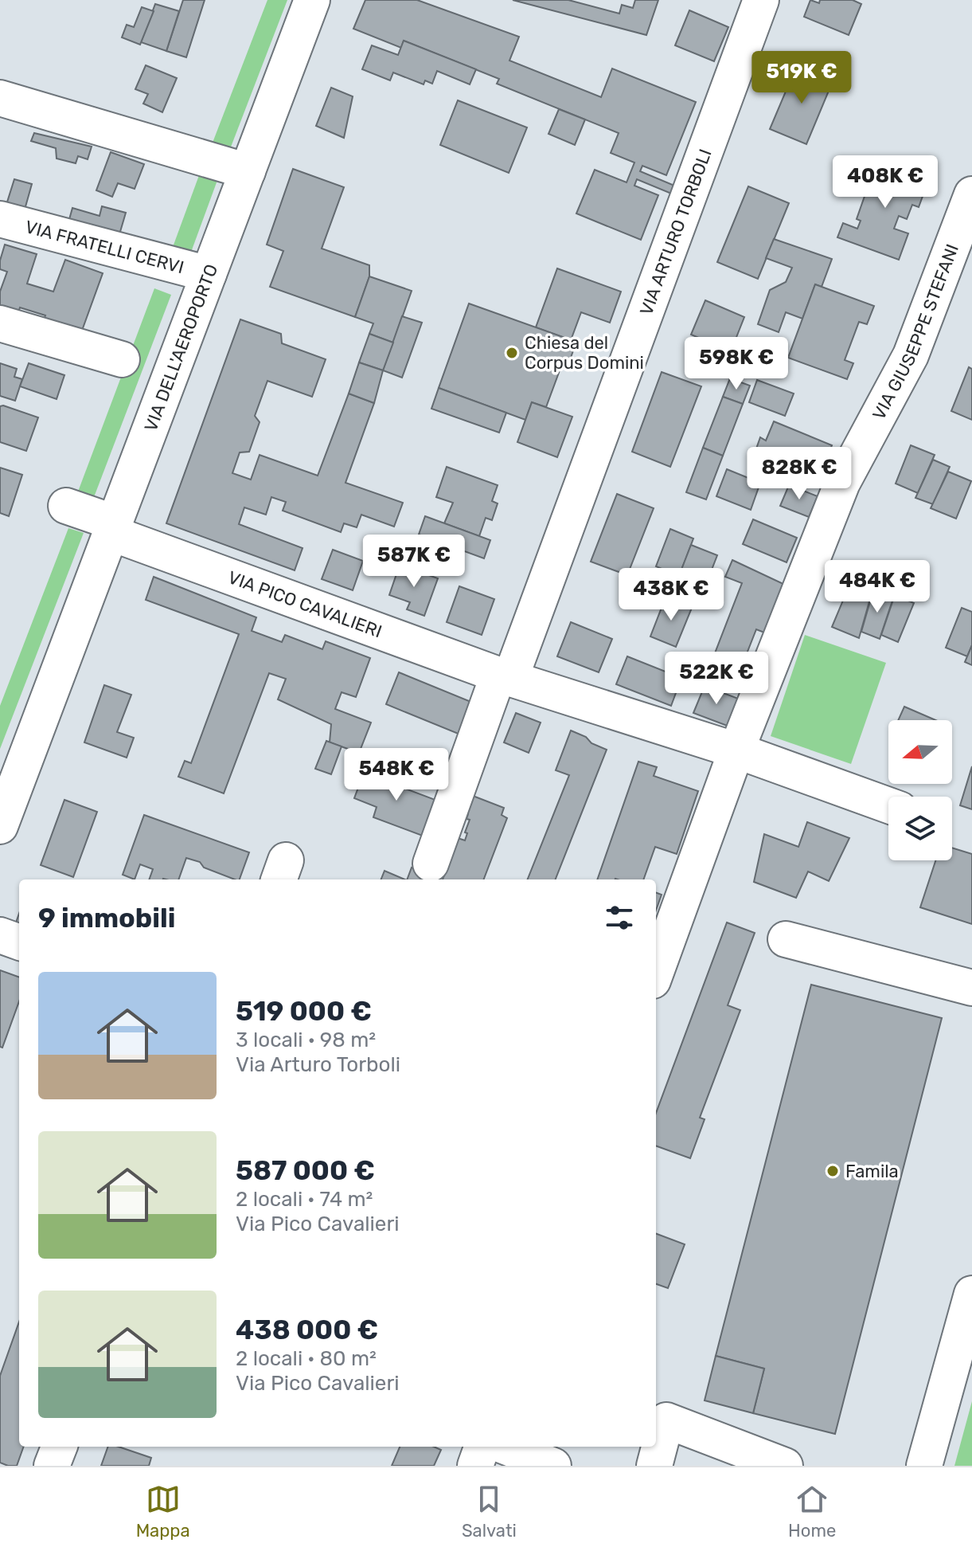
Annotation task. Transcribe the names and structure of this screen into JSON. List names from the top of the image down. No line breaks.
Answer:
{"streets":{"street":["VIA ARTURO TORBOLI","VIA FRATELLI CERVI","VIA GIUSEPPE STEFANI","VIA DELL'AEROPORTO","VIA PICO CAVALIERI"]},"crossings":[["VIA ARTURO TORBOLI","VIA PICO CAVALIERI"],["VIA FRATELLI CERVI","VIA DELL'AEROPORTO"],["VIA GIUSEPPE STEFANI","VIA PICO CAVALIERI"],["VIA DELL'AEROPORTO","VIA PICO CAVALIERI"]],"places":["Chiesa del Corpus Domini","Famila"],"north":"left","page":{"price":["519K €","408K €","598K €","828K €","587K €","484K €","438K €","522K €","548K €"],"heading":"9 immobili","list":[{"name":"519 000 €","note":"3 locali · 98 m² · Via Arturo Torboli"},{"name":"587 000 €","note":"2 locali · 74 m² · Via Pico Cavalieri"},{"name":"438 000 €","note":"2 locali · 80 m² · Via Pico Cavalieri"}],"tabs":["Mappa","Salvati","Home"]}}
